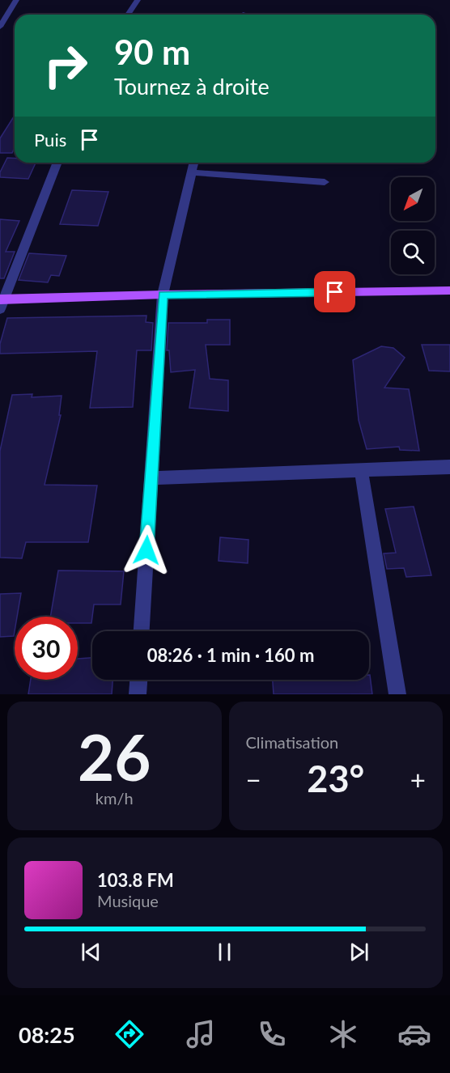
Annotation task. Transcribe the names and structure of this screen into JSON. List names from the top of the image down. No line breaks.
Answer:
{"north":"bottom left","page":{"turn":["90 m","Tournez à droite"],"then":"Puis","limit":"30","trip":"08:26 · 1 min · 160 m","tile":[["26","km/h"],"Climatisation"],"heat":["−","23°","+"],"song":["103.8 FM","Musique"],"tabs":"08:25"}}
